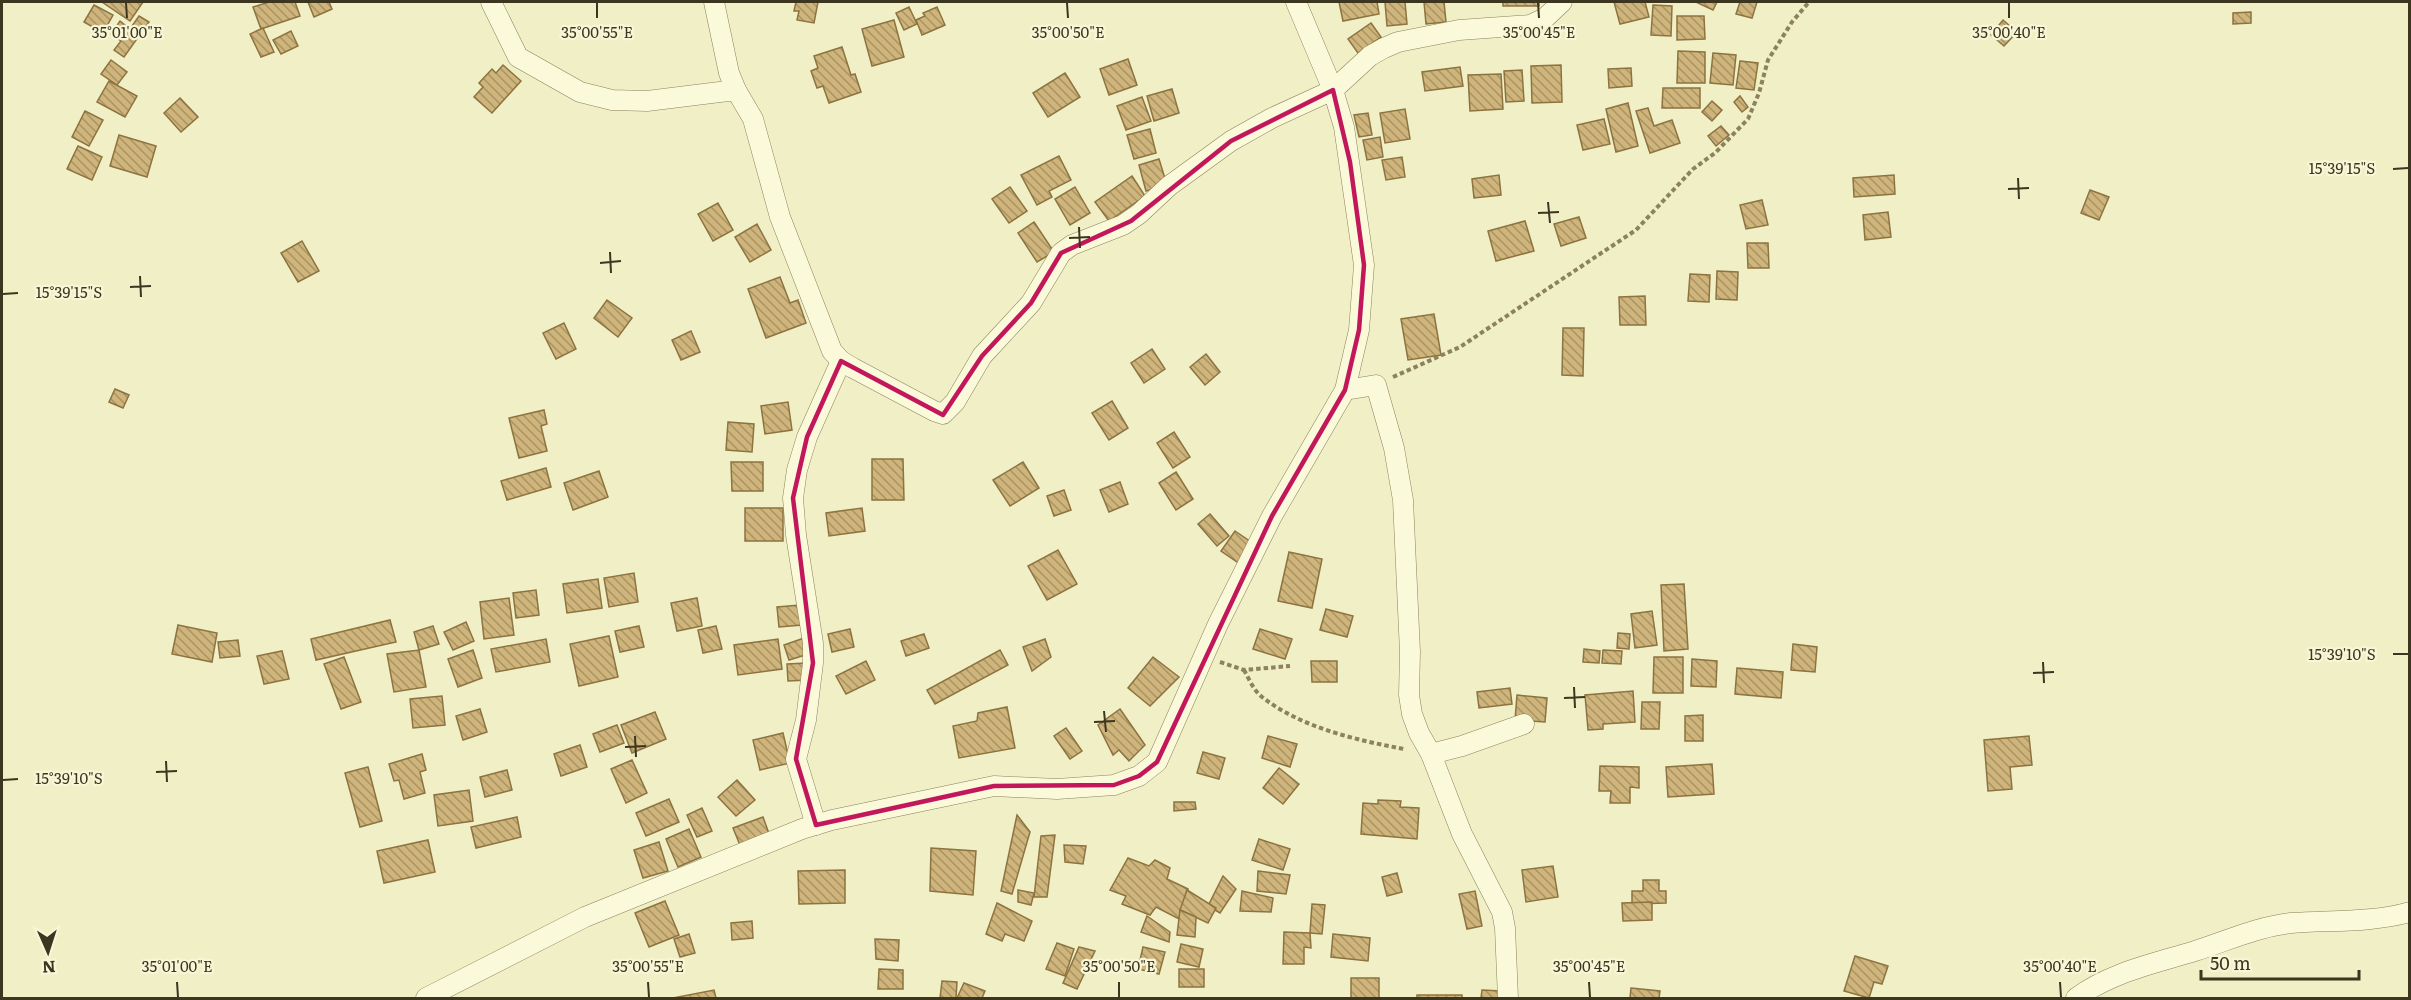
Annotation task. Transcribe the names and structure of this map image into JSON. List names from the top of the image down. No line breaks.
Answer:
{"scale_bar":"50 m","north":"bottom","coordinates":["35°01'00\"E","35°00'55\"E","35°00'50\"E","35°00'45\"E","35°00'40\"E","15°39'15\"S","15°39'10\"S"]}
